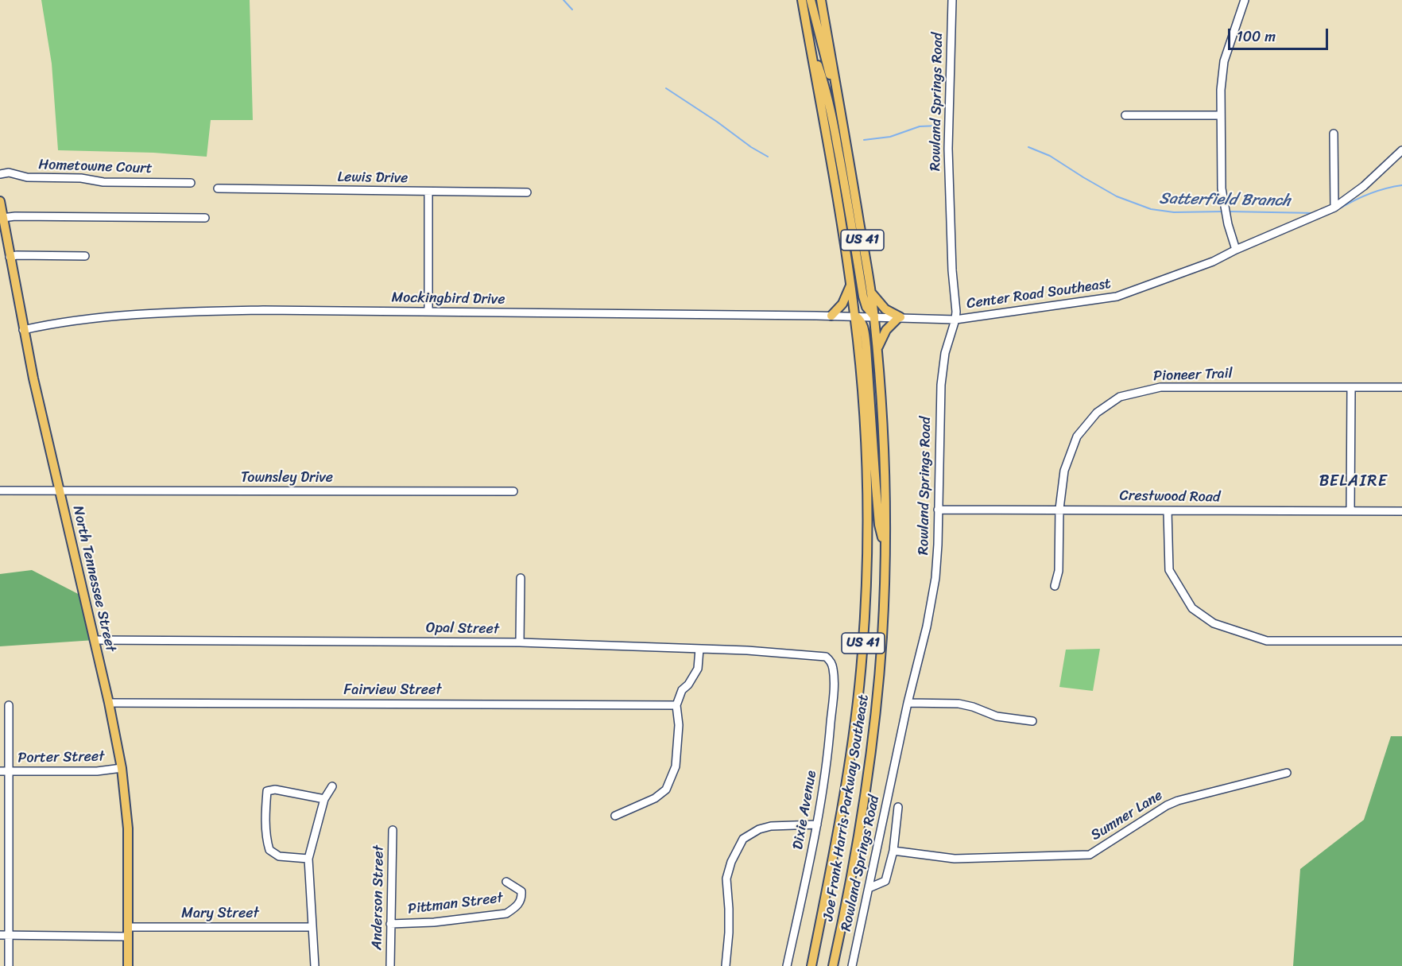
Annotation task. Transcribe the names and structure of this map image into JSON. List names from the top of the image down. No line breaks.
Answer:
{"streets":{"main road":["US 41","North Tennessee Street","Joe Frank Harris Parkway Southeast"],"street":["Rowland Springs Road","Hometowne Court","Lewis Drive","Center Road Southeast","Mockingbird Drive","Pioneer Trail","Townsley Drive","Crestwood Road","Opal Street","Fairview Street","Porter Street","Dixie Avenue","Sumner Lane","Anderson Street","Pittman Street","Mary Street"]},"crossings":[["Rowland Springs Road","Center Road Southeast"],["Rowland Springs Road","Crestwood Road"],["Center Road Southeast","Mockingbird Drive"],["Mockingbird Drive","North Tennessee Street"],["Mockingbird Drive","Joe Frank Harris Parkway Southeast"],["Pioneer Trail","Crestwood Road"],["Townsley Drive","North Tennessee Street"],["North Tennessee Street","Opal Street"],["North Tennessee Street","Fairview Street"],["North Tennessee Street","Porter Street"],["North Tennessee Street","Mary Street"],["Opal Street","Dixie Avenue"],["Anderson Street","Pittman Street"]],"districts":["BELAIRE"],"water":["Satterfield Branch"],"scale_bar":"100 m"}
